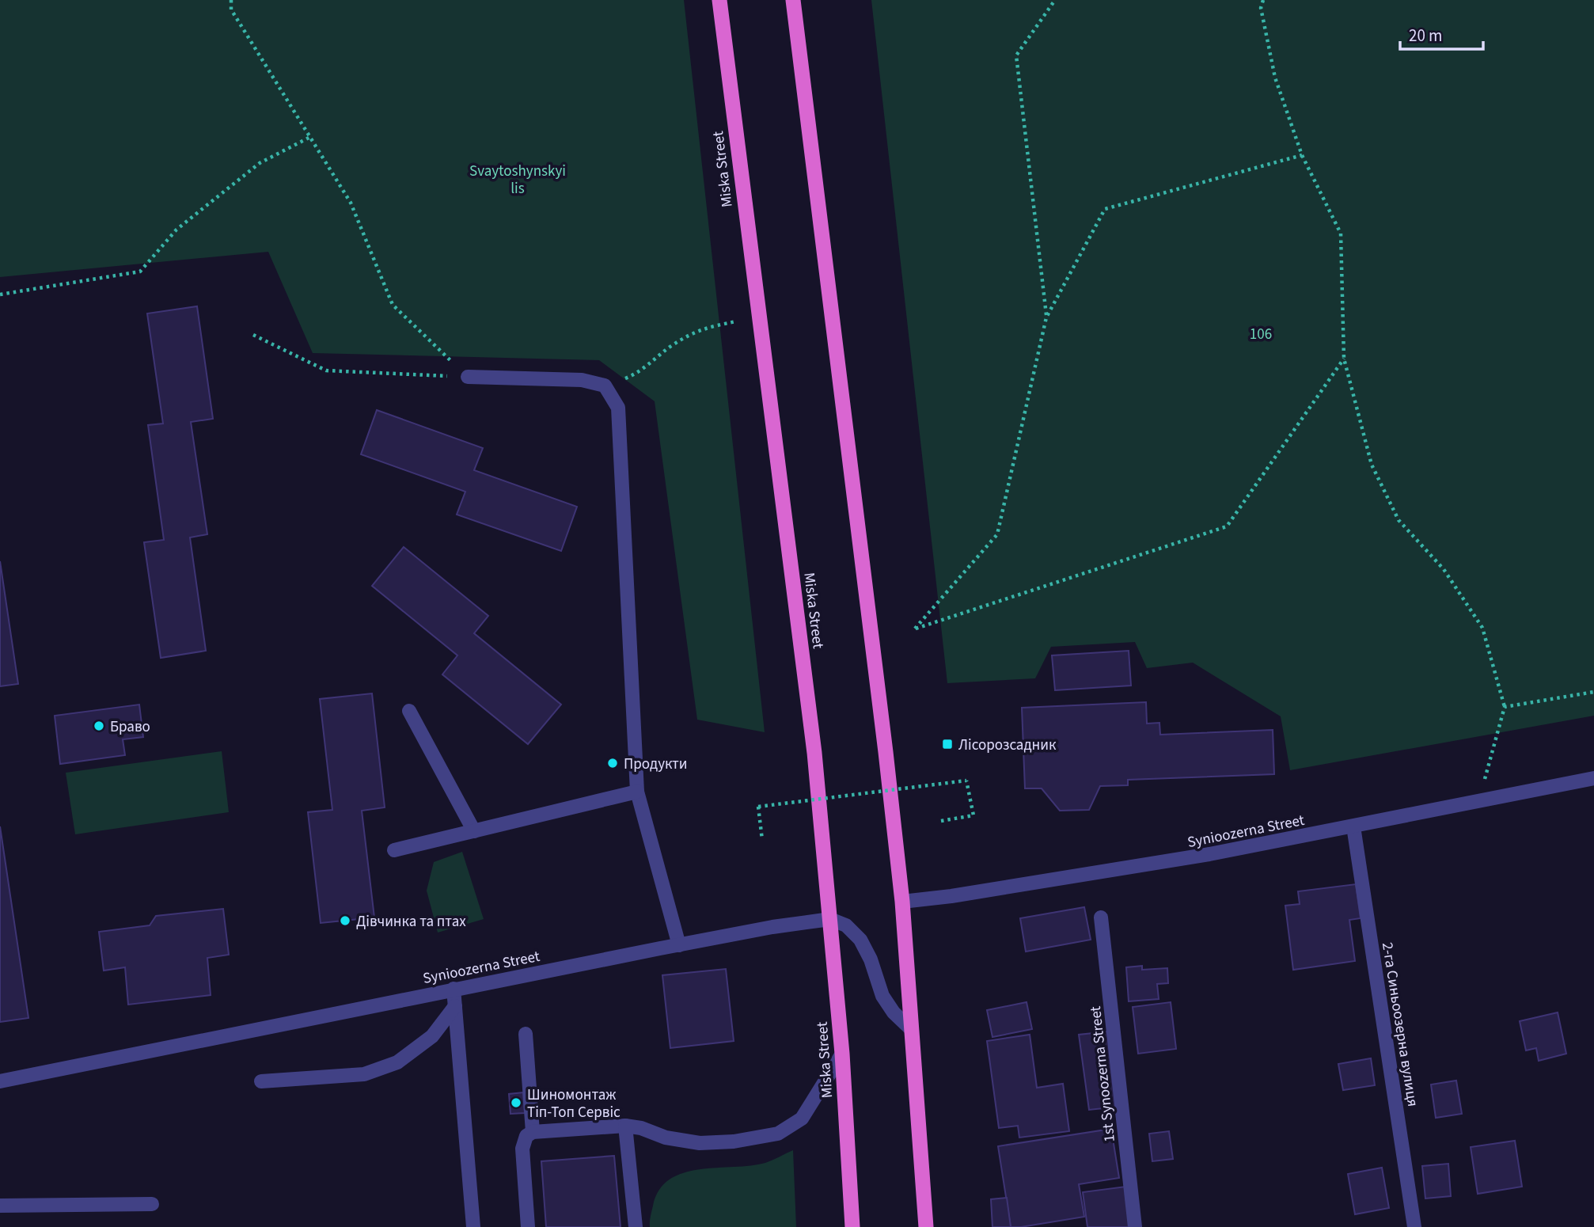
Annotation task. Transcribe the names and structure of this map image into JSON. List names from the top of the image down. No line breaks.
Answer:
{"streets":{"highway":["Miska Street"],"street":["Synioozerna Street","2-га Синьоозерна вулиця","1st Synoozerna Street"]},"crossings":[["Miska Street","Synioozerna Street"],["Synioozerna Street","2-га Синьоозерна вулиця"]],"parks":["Svaytoshynskyi lis","106"],"places":{"other":["Браво","Продукти","Дівчинка та птах","Шиномонтаж Тіп-Топ Сервіс"],"transit":["Лісорозсадник"]},"scale_bar":"20 m"}
